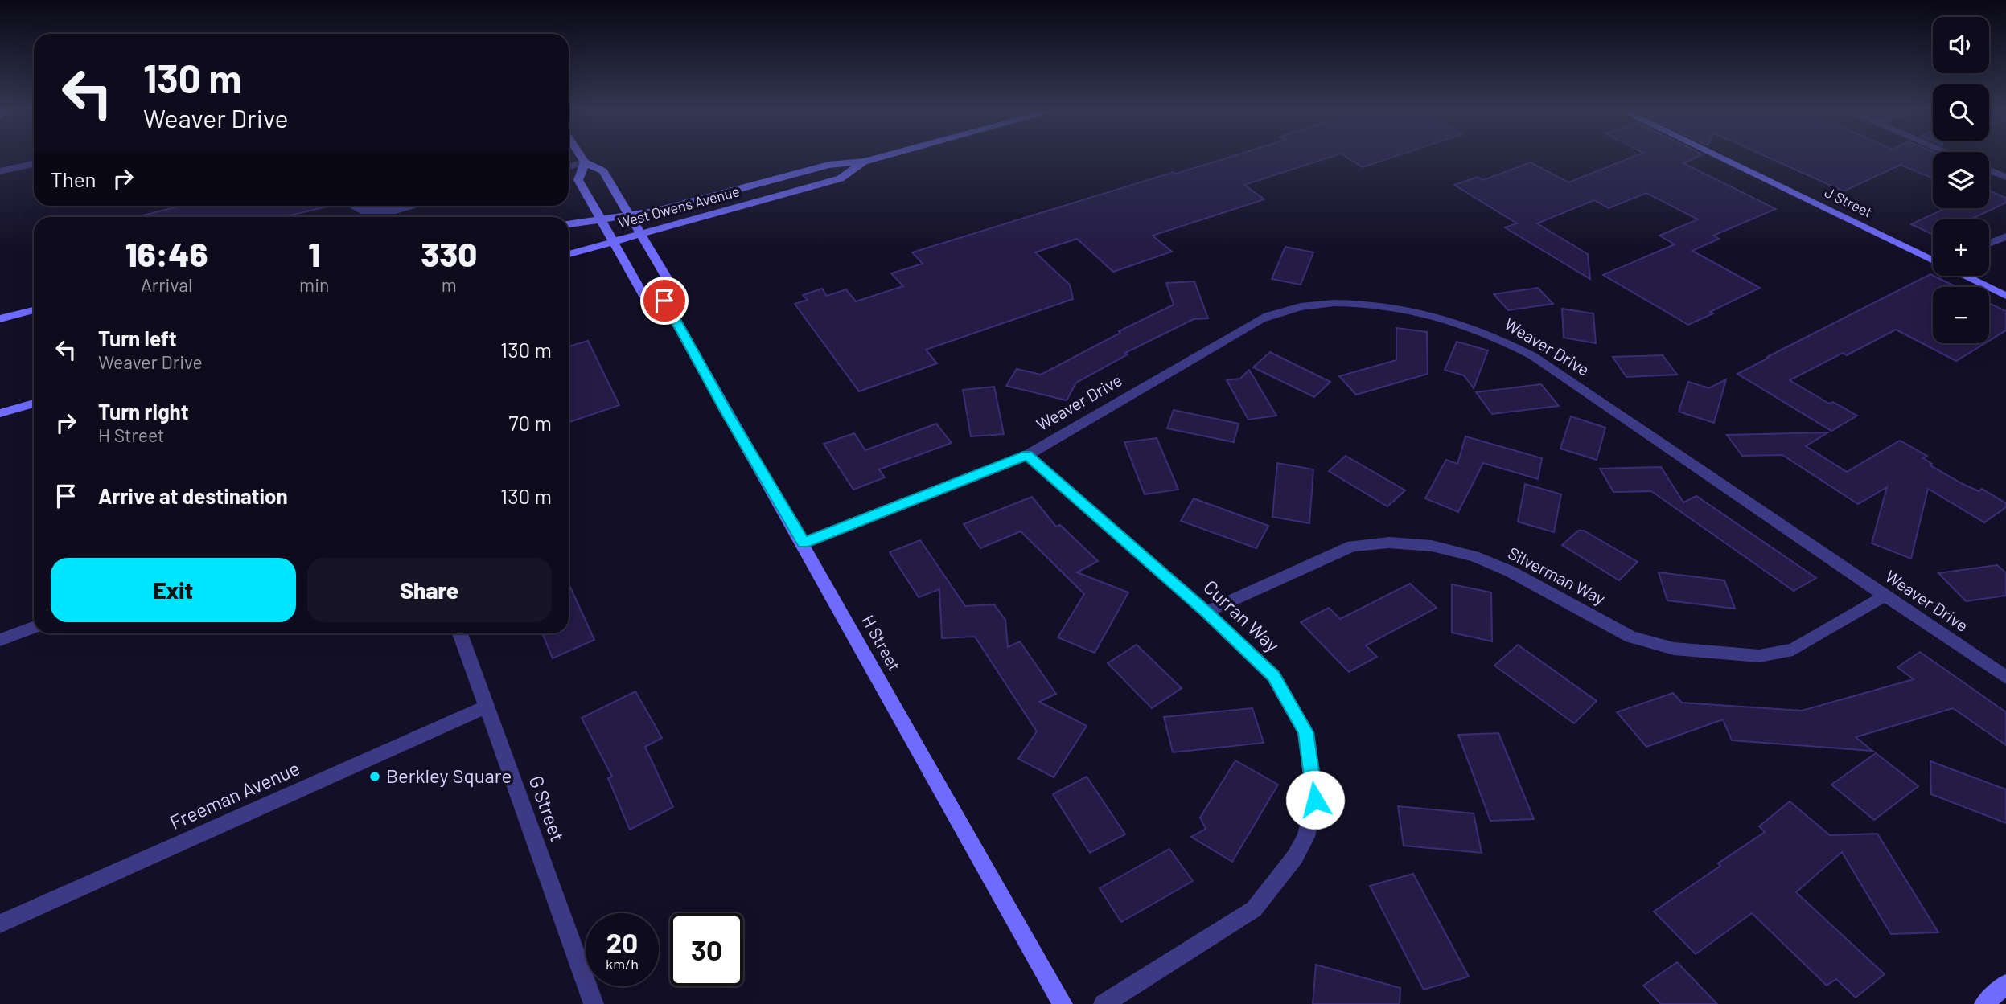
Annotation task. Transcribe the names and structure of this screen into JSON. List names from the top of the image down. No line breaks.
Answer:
{"streets":{"street":["J Street","West Owens Avenue","Weaver Drive","Silverman Way","Curran Way","H Street","Freeman Avenue","G Street"]},"crossings":[["Weaver Drive","Silverman Way"],["Weaver Drive","Curran Way"],["Weaver Drive","H Street"],["Silverman Way","Curran Way"],["Freeman Avenue","G Street"]],"places":["Berkley Square"],"page":{"map_buttons":["+","−"],"turn":["130 m","Weaver Drive"],"then":"Then","eta":["16:46","Arrival","1","min","330","m"],"list":[{"name":"Turn left","note":"Weaver Drive","value":"130 m"},{"name":"Turn right","note":"H Street","value":"70 m"},{"name":"Arrive at destination","value":"130 m"}],"buttons":["Exit","Share"],"speed":"20 km/h","limit":"30"}}
